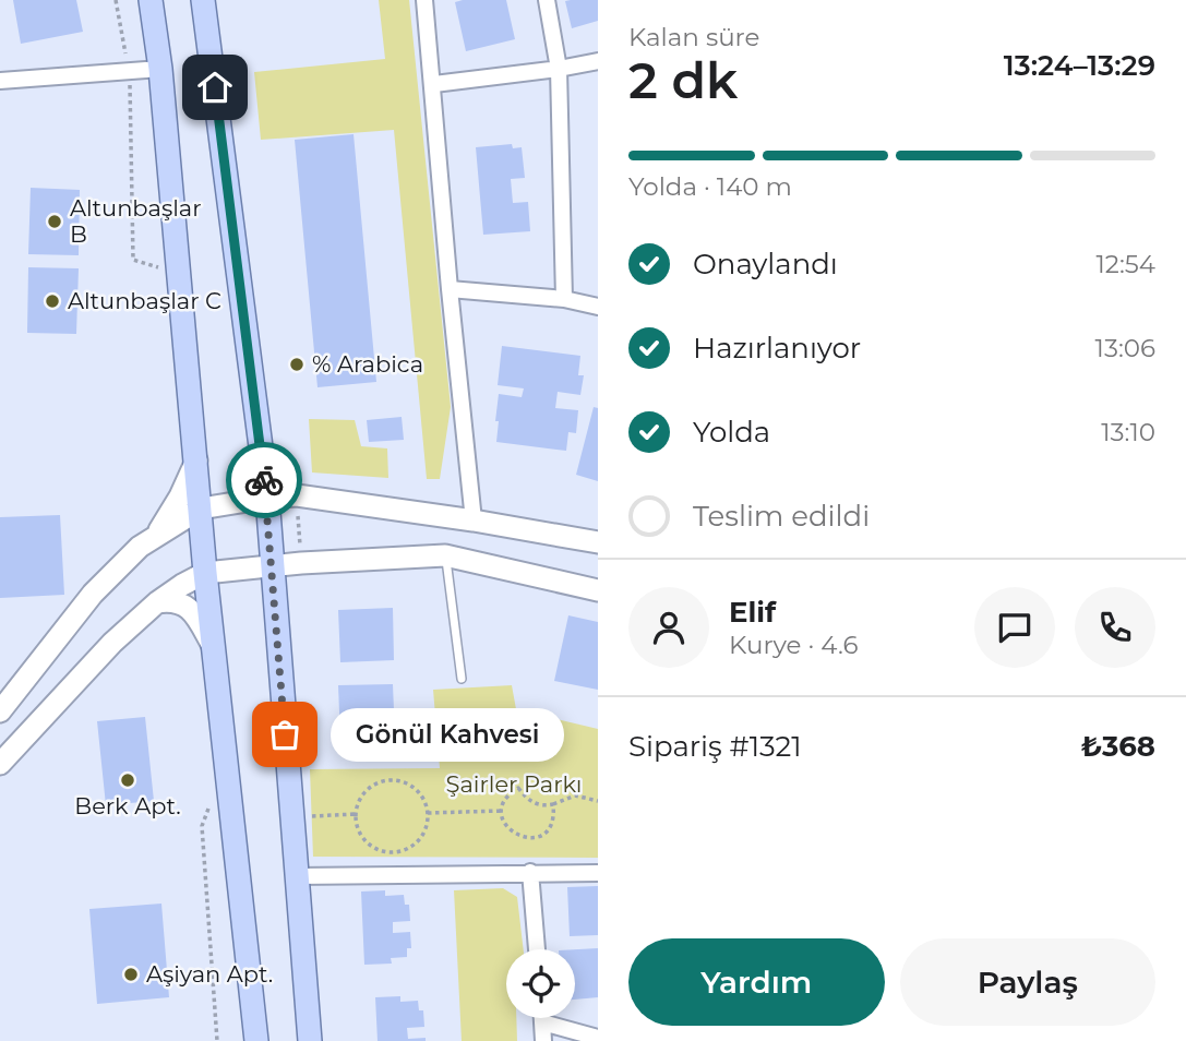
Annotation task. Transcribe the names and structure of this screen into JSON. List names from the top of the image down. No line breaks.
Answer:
{"parks":["Şairler Parkı"],"places":["Altunbaşlar B","Altunbaşlar C","% Arabica","Gönül Kahvesi","Berk Apt.","Aşiyan Apt."],"page":{"heading":["2 dk","Kalan süre","13:24–13:29"],"panel":["Elif","Kurye · 4.6","Sipariş #1321","₺368"],"bar":"Yolda · 140 m","list":[["Onaylandı","12:54"],["Hazırlanıyor","13:06"],["Yolda","13:10"],"Teslim edildi"],"bubble":"Gönül Kahvesi","buttons":["Yardım","Paylaş"]}}
